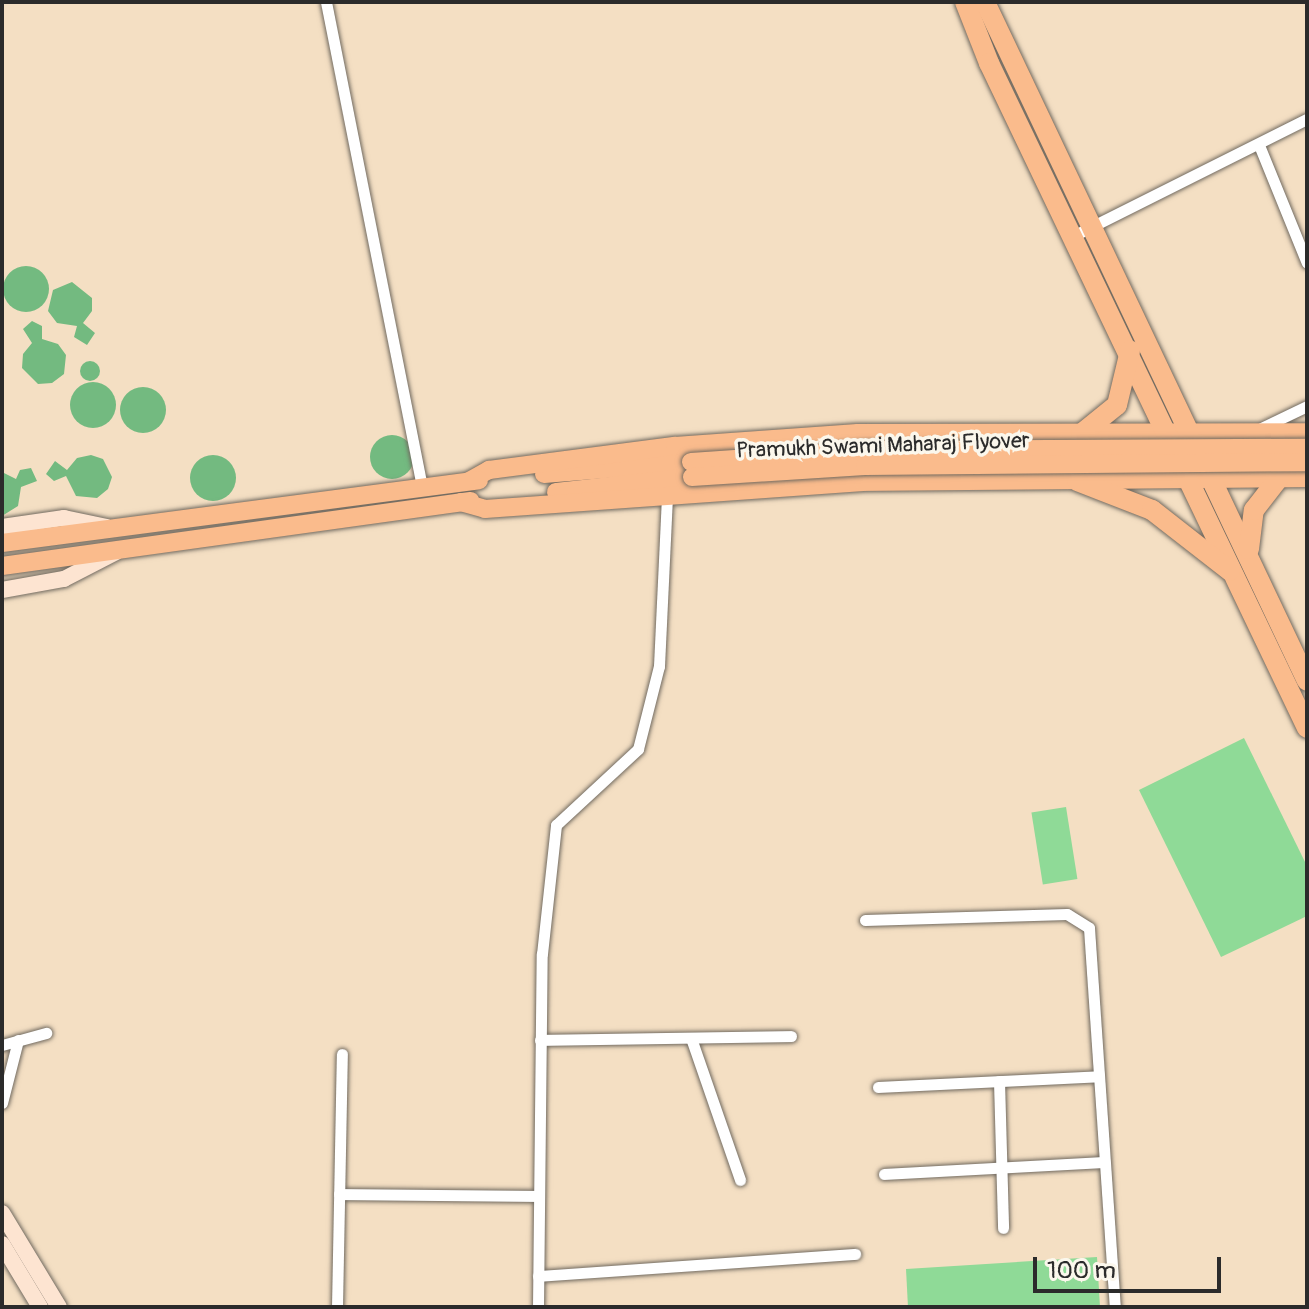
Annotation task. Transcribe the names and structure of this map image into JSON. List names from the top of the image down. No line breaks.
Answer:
{"streets":{"main road":["Pramukh Swami Maharaj Flyover"]},"scale_bar":"100 m"}
